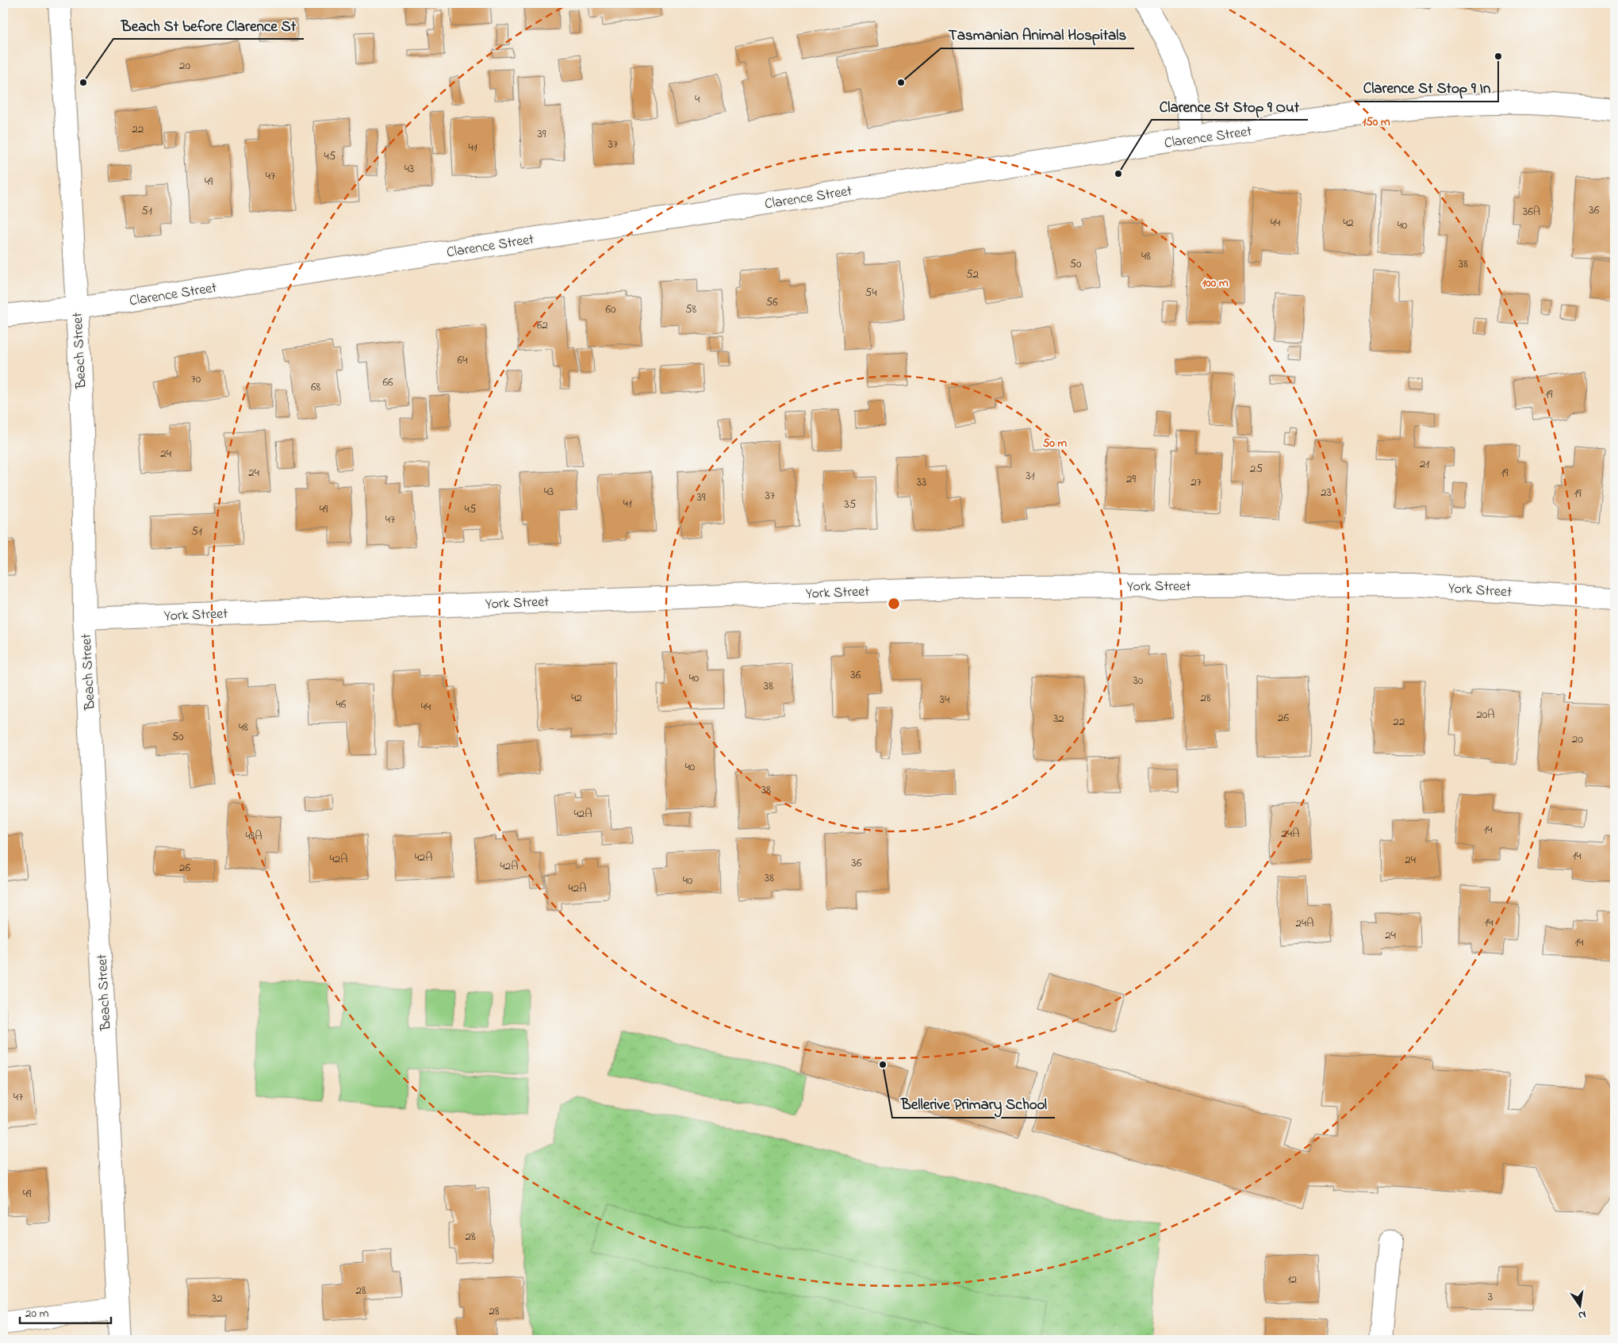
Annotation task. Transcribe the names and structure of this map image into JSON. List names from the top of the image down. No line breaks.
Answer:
{"streets":{"street":["Clarence Street","Beach Street","York Street"]},"crossings":[["Clarence Street","Beach Street"],["Beach Street","York Street"]],"places":["Clarence St Stop 9 In","Beach St before Clarence St","Tasmanian Animal Hospitals","Clarence St Stop 9 Out","Bellerive Primary School"],"house_numbers":["20","4","22","39","37","41","45","43","47","49","36","51","36A","44","42","40","48","50","38","52","54","56","60","58","62","64","70","66","68","19","24","21","25","24","19","31","29","33","27","43","23","19","37","39","41","35","49","45","47","51","36","40","30","38","42","28","34","46","44","20A","26","32","22","48","50","20","40","38","42A","14","24A","48A","14","42A","42A","24","36","42A","26","38","40","42A","14","24A","24","14","47","49","28","12","28","3","32","28"],"scale_bar":"20 m","north":"bottom","rings":["150 m","100 m","50 m"]}
